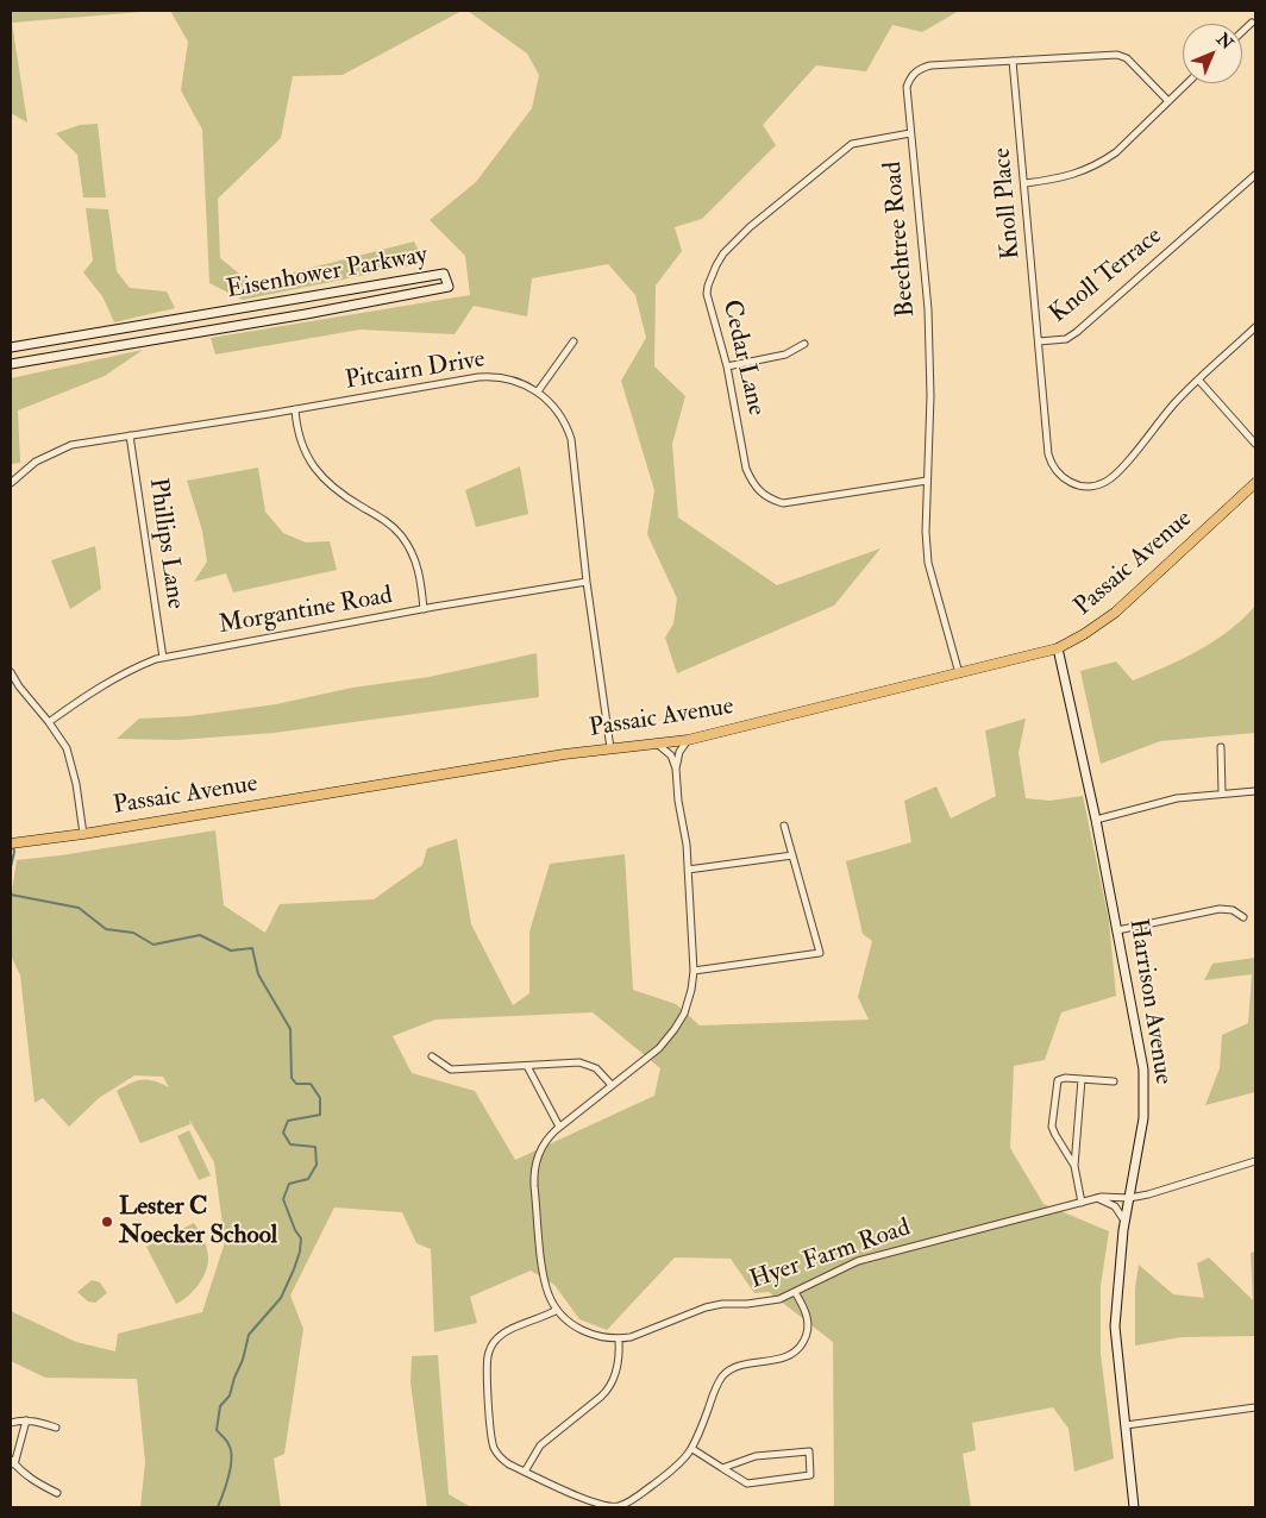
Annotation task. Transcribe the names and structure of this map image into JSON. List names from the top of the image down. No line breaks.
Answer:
{"streets":{"main road":["Passaic Avenue"],"street":["Knoll Place","Beechtree Road","Eisenhower Parkway","Knoll Terrace","Cedar Lane","Pitcairn Drive","Phillips Lane","Morgantine Road","Harrison Avenue","Hyer Farm Road"]},"crossings":[["Knoll Place","Beechtree Road"],["Knoll Place","Knoll Terrace"],["Beechtree Road","Cedar Lane"],["Beechtree Road","Passaic Avenue"],["Pitcairn Drive","Phillips Lane"],["Pitcairn Drive","Passaic Avenue"],["Pitcairn Drive","Morgantine Road"],["Phillips Lane","Morgantine Road"],["Passaic Avenue","Harrison Avenue"],["Passaic Avenue","Hyer Farm Road"],["Harrison Avenue","Hyer Farm Road"]],"places":["Lester C Noecker School"],"north":"top right"}
